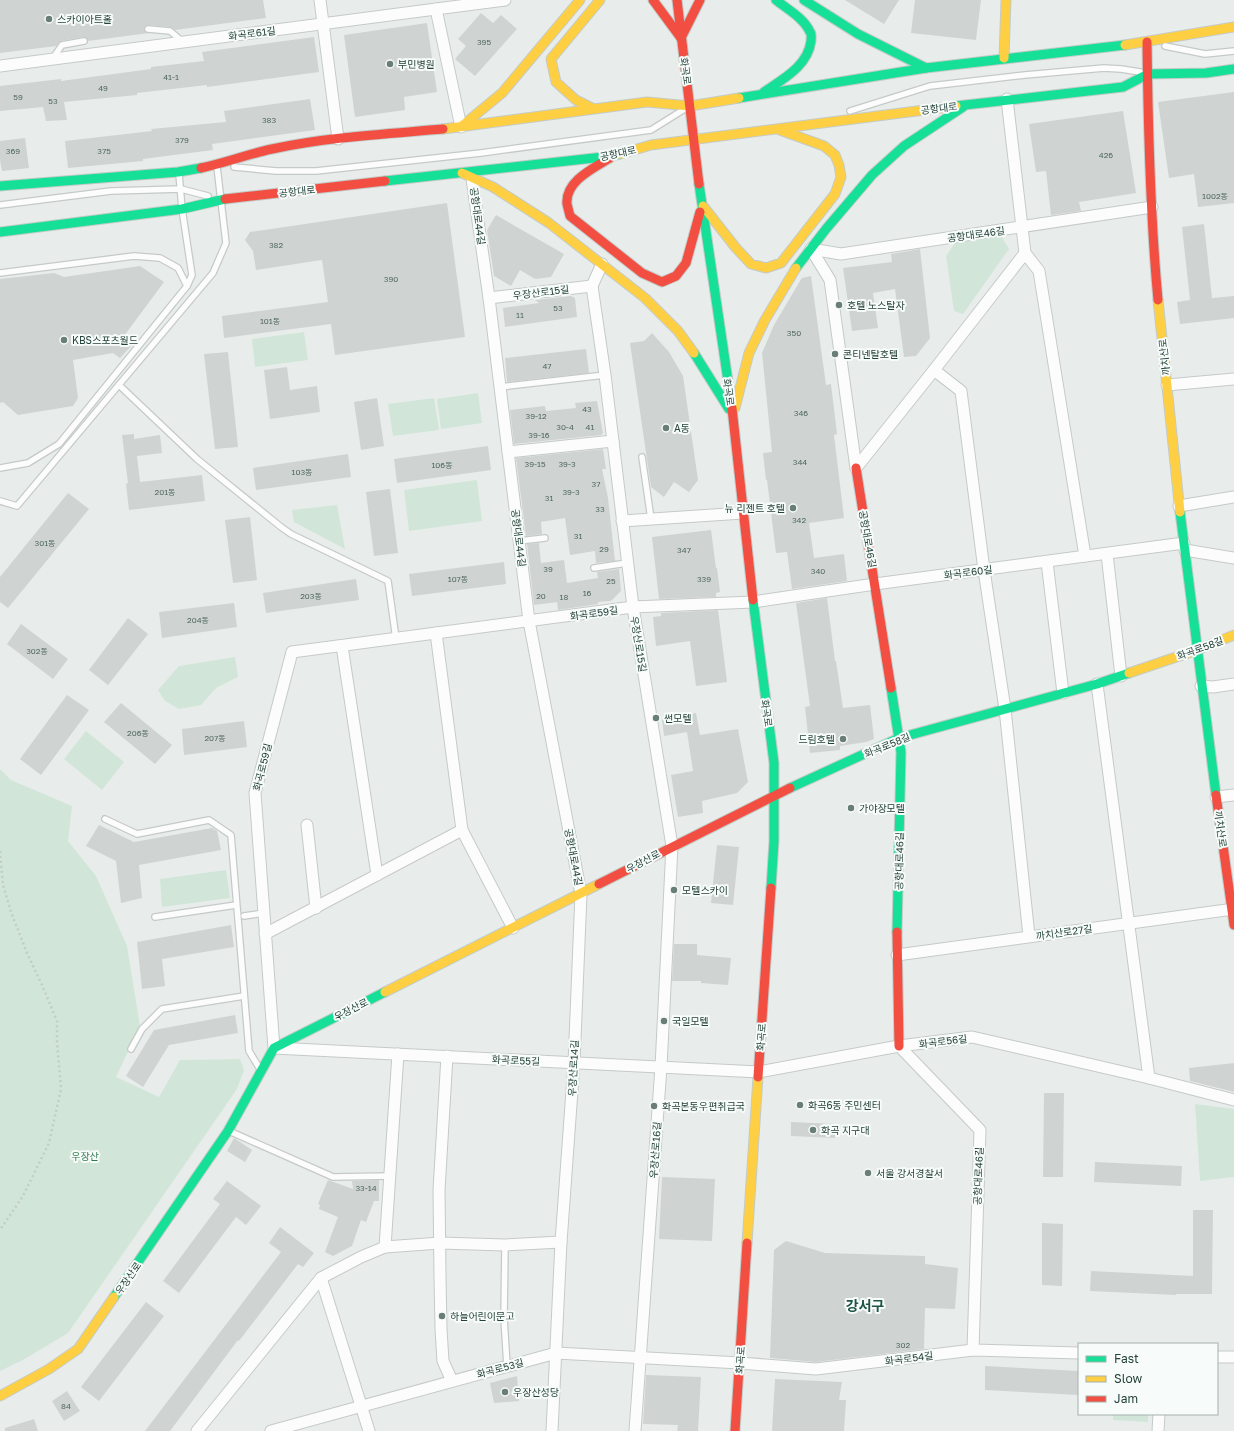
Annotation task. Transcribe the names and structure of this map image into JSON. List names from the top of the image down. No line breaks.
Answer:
{"streets":{"main road":["화곡로","공항대로","공항대로46길","까치산로","화곡로58길","우장산로"],"street":["화곡로61길","공항대로44길","우장산로15길","화곡로60길","화곡로59길","까치산로27길","화곡로56길","화곡로55길","우장산로14길","우장산로16길","화곡로54길","화곡로53길"]},"crossings":[["화곡로","공항대로"],["화곡로","화곡로60길"],["화곡로","화곡로59길"],["화곡로","화곡로58길"],["화곡로","우장산로"],["화곡로","화곡로56길"],["화곡로","화곡로55길"],["화곡로","화곡로54길"],["화곡로","화곡로53길"],["공항대로","까치산로"],["공항대로44길","우장산로15길"],["공항대로44길","화곡로59길"],["공항대로44길","우장산로"],["공항대로44길","우장산로14길"],["공항대로46길","화곡로60길"],["공항대로46길","화곡로58길"],["공항대로46길","까치산로27길"],["공항대로46길","화곡로56길"],["공항대로46길","화곡로54길"],["우장산로15길","화곡로59길"],["우장산로15길","우장산로"],["우장산로15길","우장산로16길"],["까치산로","화곡로60길"],["까치산로","화곡로58길"],["까치산로","까치산로27길"],["화곡로60길","화곡로59길"],["화곡로59길","우장산로"],["화곡로59길","화곡로55길"],["화곡로58길","우장산로"],["우장산로","화곡로55길"],["우장산로","우장산로14길"],["우장산로","우장산로16길"],["화곡로56길","화곡로55길"],["화곡로55길","우장산로14길"],["화곡로55길","우장산로16길"],["우장산로14길","화곡로53길"],["우장산로16길","화곡로53길"],["화곡로54길","화곡로53길"]],"districts":["강서구"],"parks":["우장산"],"places":["스카이아트홀","부민병원","호텔 노스탈자","KBS스포츠월드","콘티넨탈호텔","A동","뉴 리젠트 호텔","썬모텔","드림호텔","가야장모텔","모텔스카이","국일모텔","화곡6동 주민센터","화곡본동우편취급국","화곡 지구대","서울 강서경찰서","하늘어린이문고","우장산성당"],"house_numbers":["395","41-1","49","59","53","383","379","369","375","426","1002동","382","390","53","11","101동","350","47","43","346","39-12","30-4","41","39-16","344","39-15","39-3","106동","103동","37","201동","39-3","31","33","342","31","301동","29","347","39","340","107동","339","25","16","203동","20","18","204동","302동","206동","207동","33-14","302","84"],"legend":["Fast","Slow","Jam"]}
